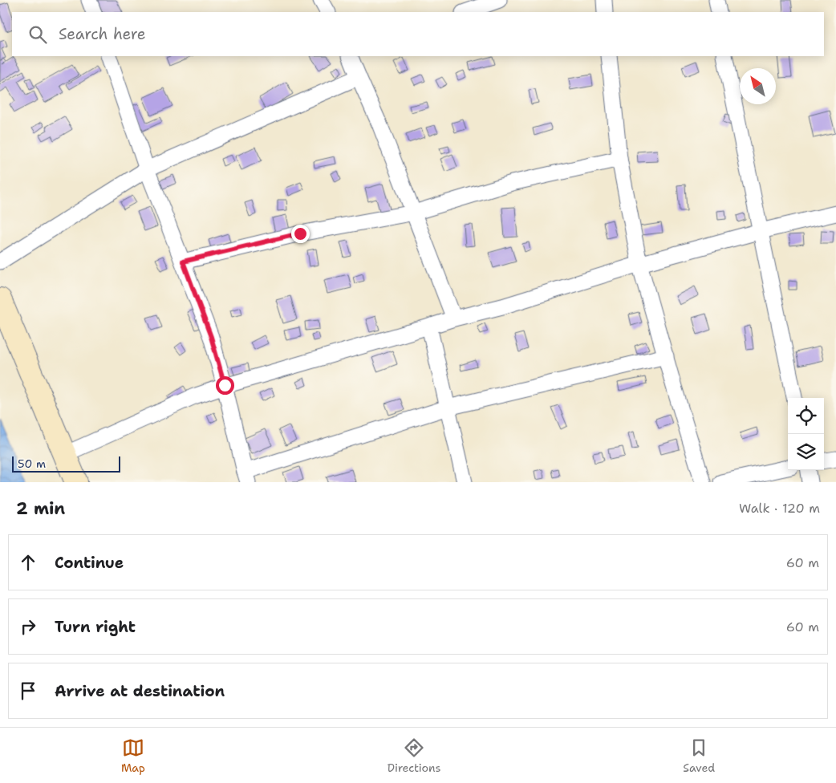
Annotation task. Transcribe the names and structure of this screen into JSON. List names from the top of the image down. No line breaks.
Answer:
{"scale_bar":"50 m","north":"top left","page":{"search":"Search here","scale":"50 m","heading":["2 min","Walk · 120 m"],"list":[["Continue","60 m"],["Turn right","60 m"],"Arrive at destination"],"nav":["Map","Directions","Saved"]}}
